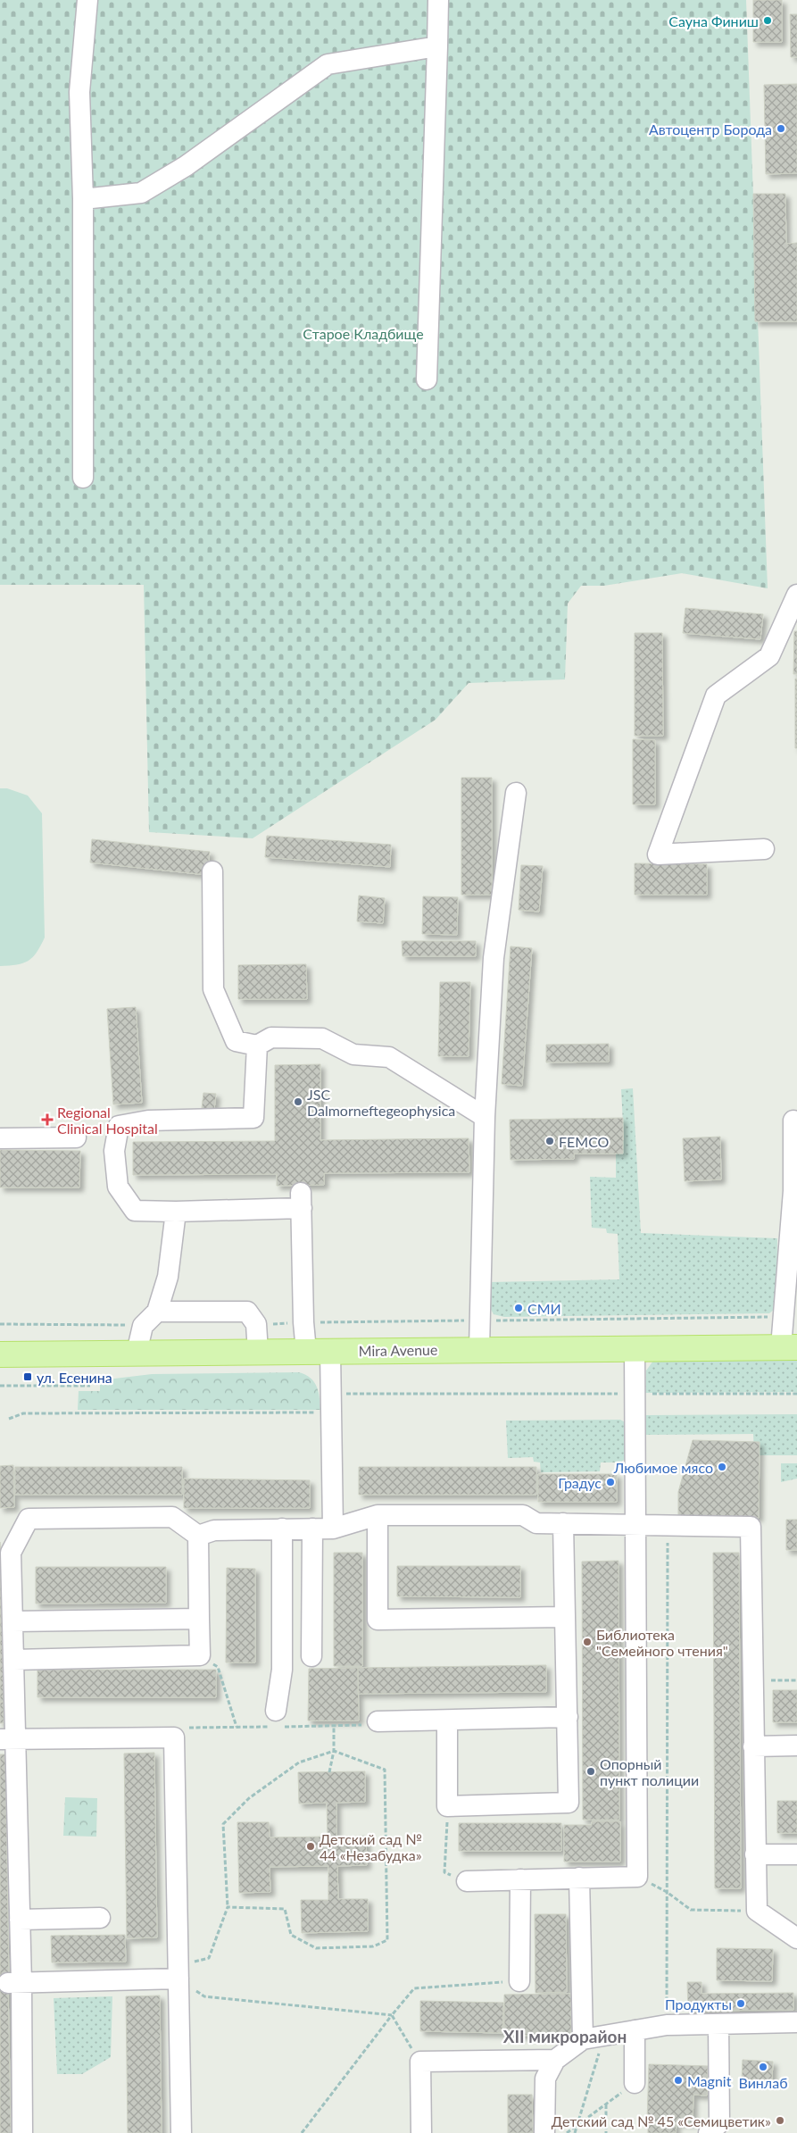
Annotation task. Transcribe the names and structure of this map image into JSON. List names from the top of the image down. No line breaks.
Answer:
{"streets":{"main road":["Mira Avenue"]},"districts":["XII микрорайон"],"parks":["Старое Кладбище"],"places":{"other":["Сауна Финиш","Автоцентр Борода","JSC Dalmorneftegeophysica","FEMCO","СМИ","Любимое мясо","Градус","Библиотека \"Семейного чтения\"","Опорный пункт полиции","Детский сад № 44 «Незабудка»","Продукты","Винлаб","Magnit","Детский сад № 45 «Семицветик»"],"health":["Regional Clinical Hospital"],"transit":["ул. Есенина"]}}
